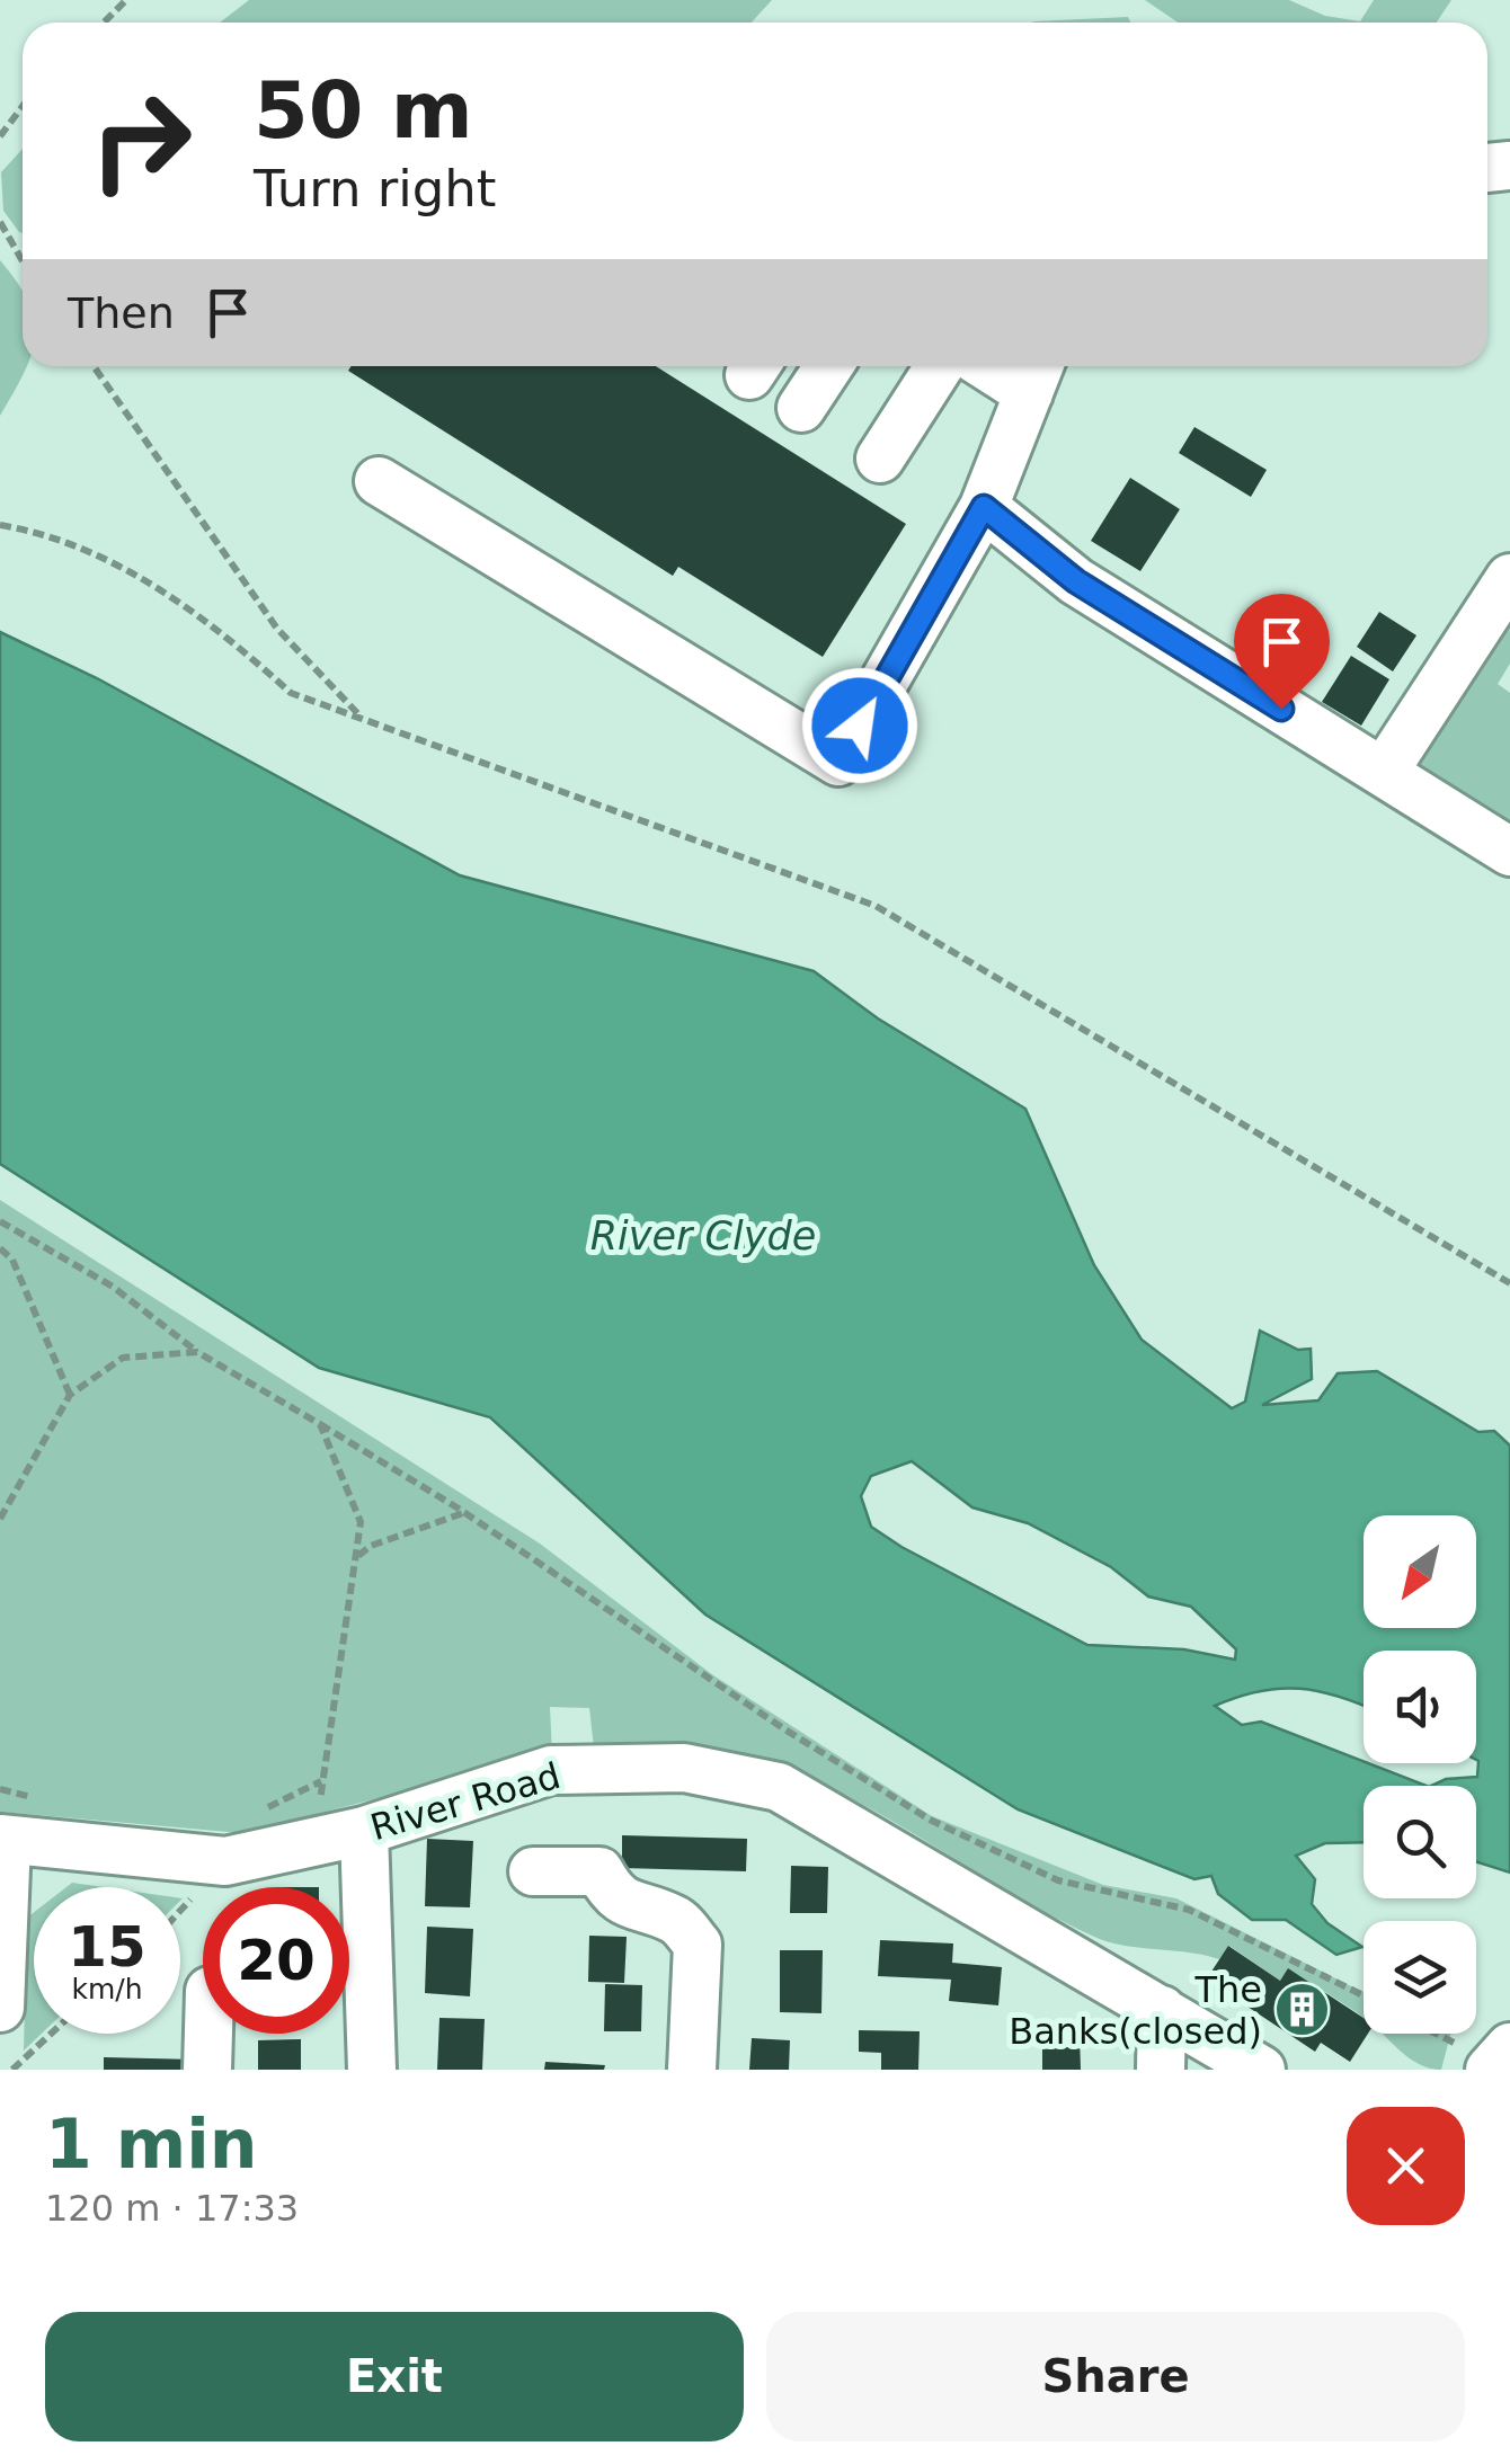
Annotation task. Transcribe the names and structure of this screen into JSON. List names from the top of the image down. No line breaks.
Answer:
{"streets":{"street":["River Road"]},"water":["River Clyde"],"places":{"building":["The Banks(closed)"]},"north":"bottom left","page":{"turn":["50 m","Turn right"],"then":"Then","speed":"15 km/h","limit":"20","heading":["1 min","120 m · 17:33"],"buttons":["Exit","Share"]}}
